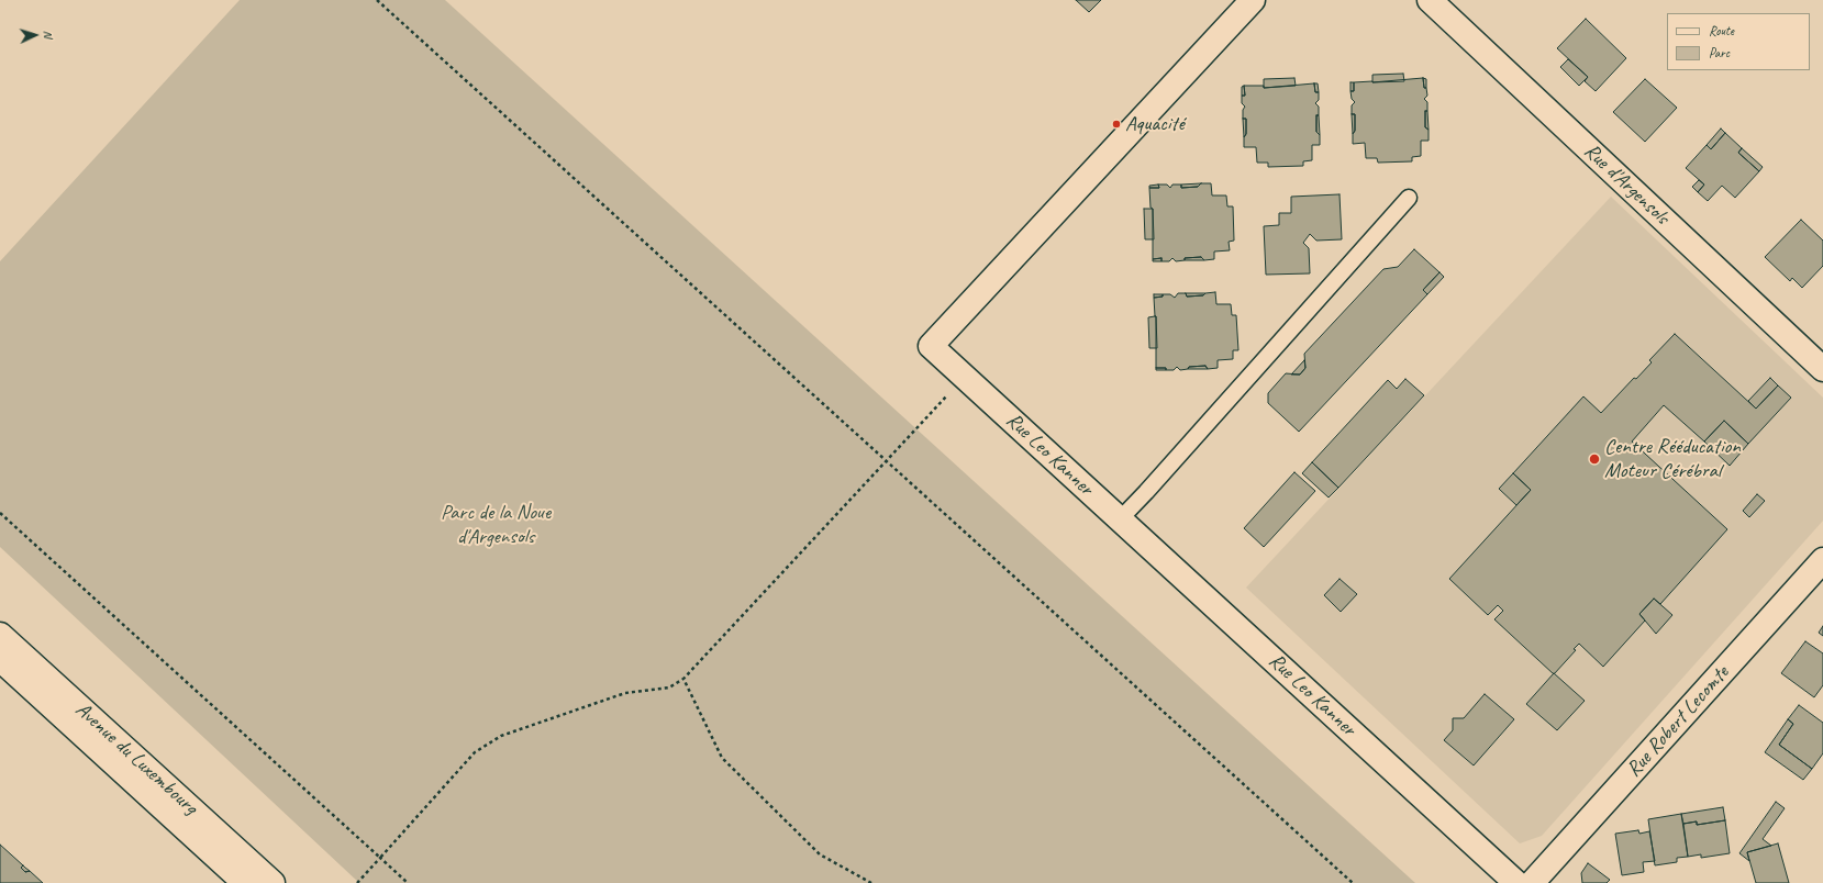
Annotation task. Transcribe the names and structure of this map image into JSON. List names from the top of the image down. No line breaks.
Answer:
{"streets":{"street":["Rue d'Argensols","Rue Leo Kanner","Rue Robert Lecomte","Avenue du Luxembourg"]},"parks":["Parc de la Noue d'Argensols"],"places":["Aquacité","Centre Rééducation Moteur Cérébral"],"legend":["Route","Parc"],"north":"right"}
